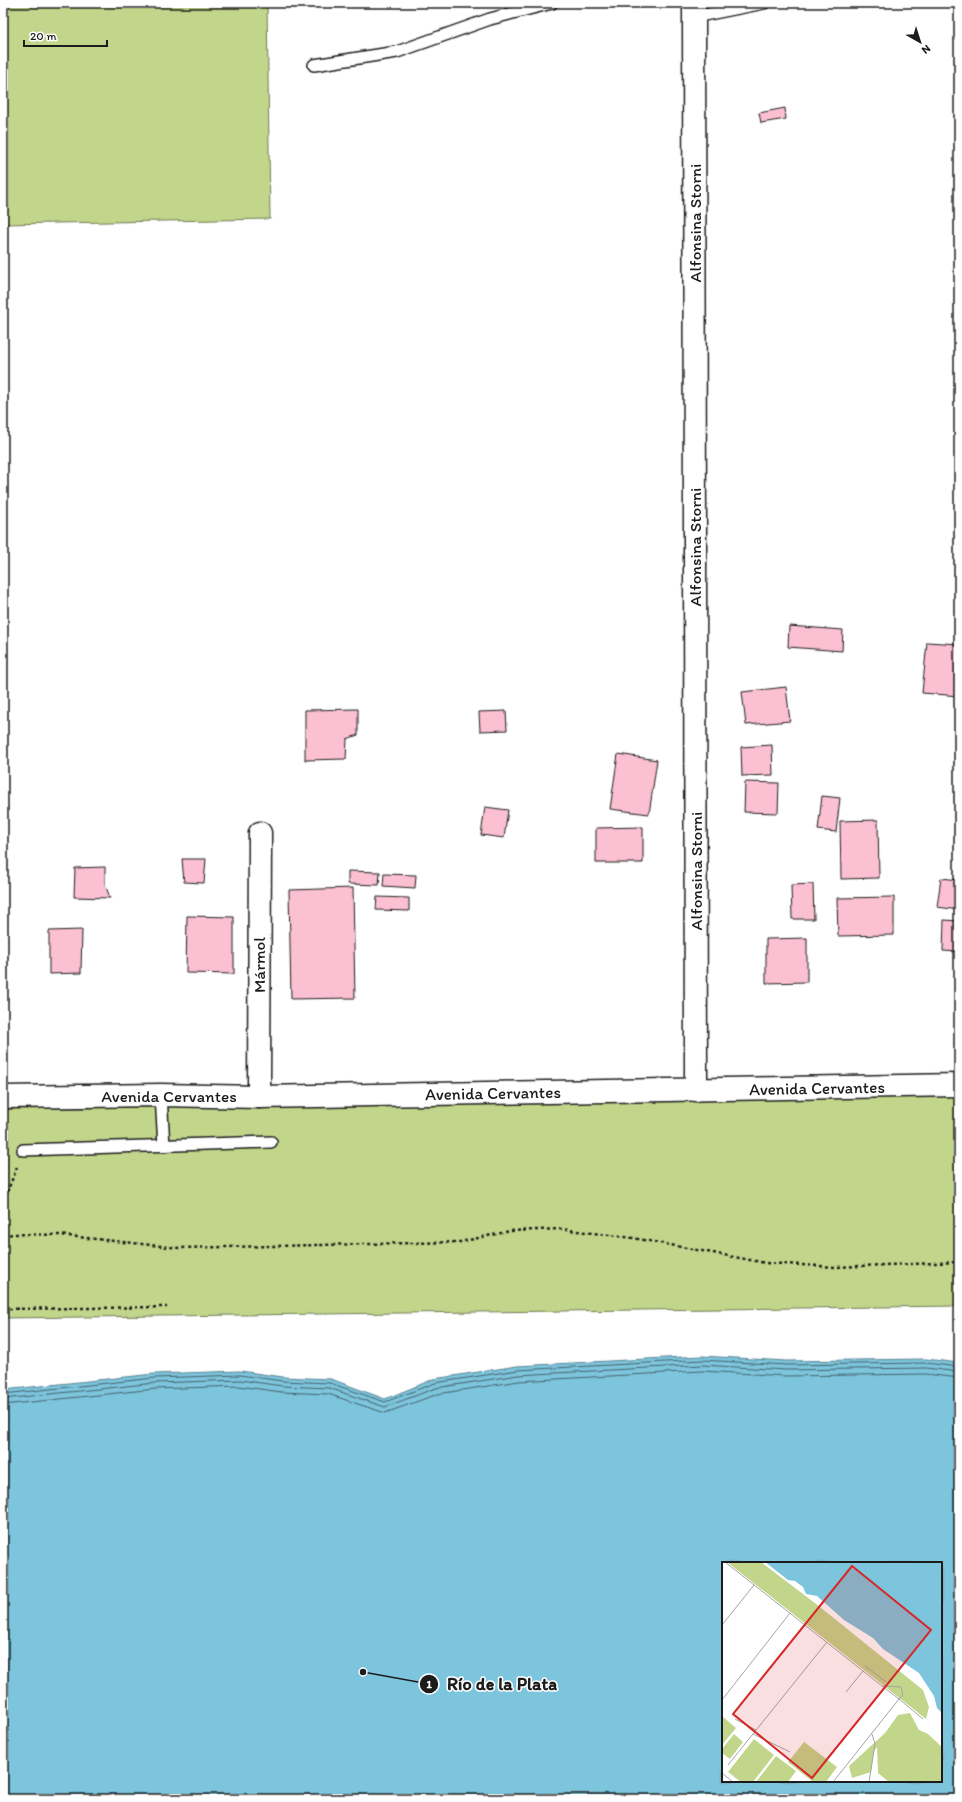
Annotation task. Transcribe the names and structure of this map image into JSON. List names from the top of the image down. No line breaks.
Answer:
{"streets":{"street":["Alfonsina Storni","Mármol","Avenida Cervantes"]},"crossings":[["Alfonsina Storni","Avenida Cervantes"],["Mármol","Avenida Cervantes"]],"places":["Río de la Plata"],"scale_bar":"20 m","north":"bottom right"}
